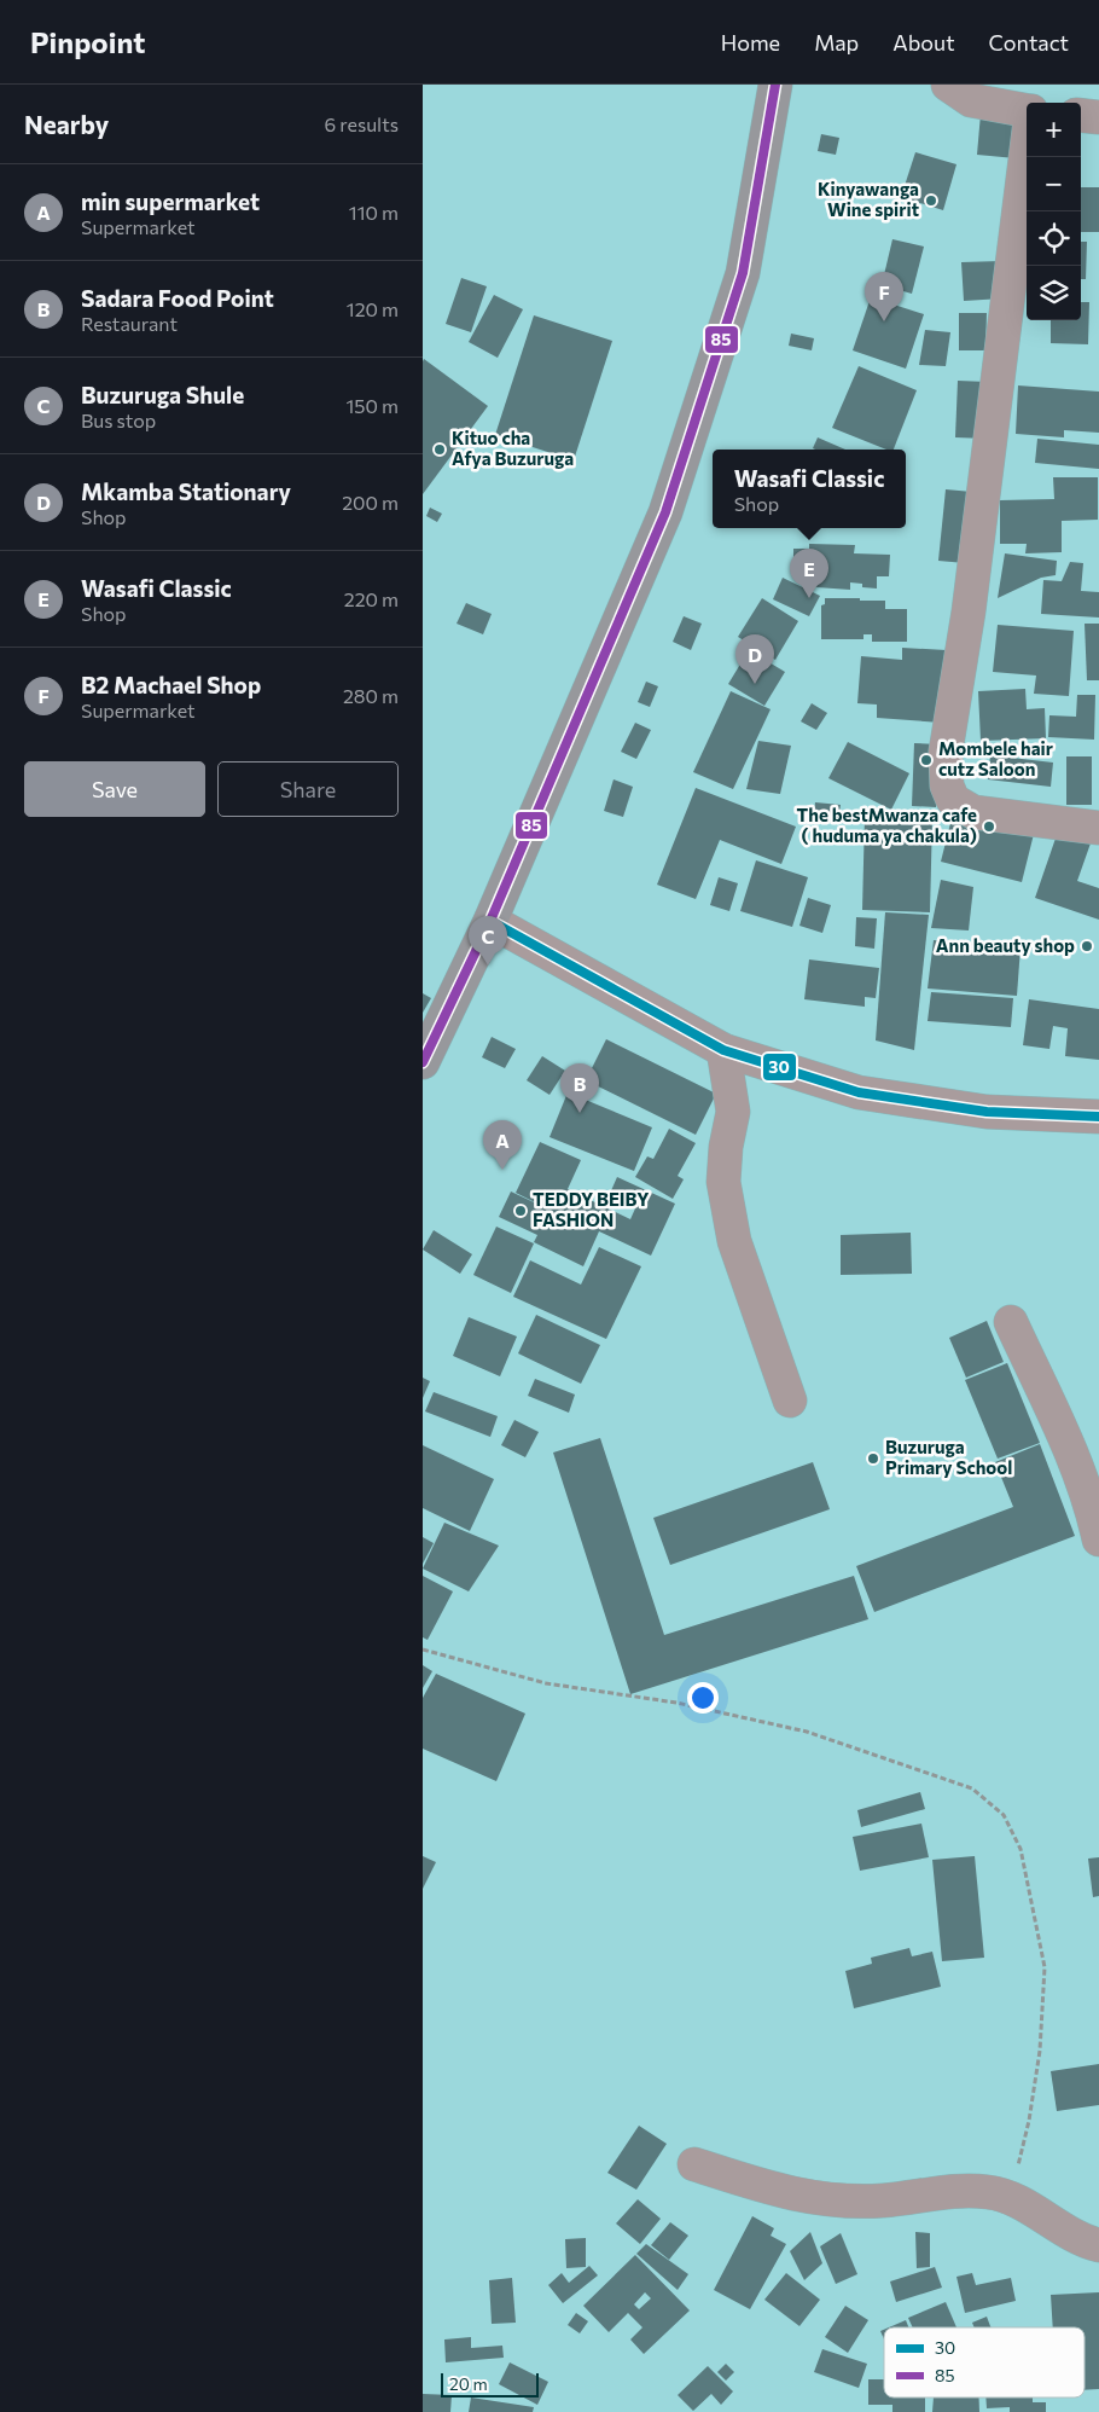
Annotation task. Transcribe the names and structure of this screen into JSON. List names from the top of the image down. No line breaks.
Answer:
{"places":["Kinyawanga Wine spirit","Kituo cha Afya Buzuruga","Mombele hair cutz Saloon","The bestMwanza cafe ( huduma ya chakula)","Ann beauty shop","TEDDY BEIBY FASHION","Buzuruga Primary School"],"lines":["transit line 85","transit line 30"],"legend":["30","85"],"scale_bar":"20 m","page":{"header":"Pinpoint","nav":["Home","Map","About","Contact"],"heading":["Nearby","6 results"],"map_buttons":["+","−"],"list":[{"mark":"A","name":"min supermarket","note":"Supermarket","value":"110 m"},{"mark":"B","name":"Sadara Food Point","note":"Restaurant","value":"120 m"},{"mark":"C","name":"Buzuruga Shule","note":"Bus stop","value":"150 m"},{"mark":"D","name":"Mkamba Stationary","note":"Shop","value":"200 m"},{"mark":"E","name":"Wasafi Classic","note":"Shop","value":"220 m"},{"mark":"F","name":"B2 Machael Shop","note":"Supermarket","value":"280 m"}],"pins":["F","E","D","C","B","A"],"popup":["Wasafi Classic","Shop"],"buttons":["Save","Share"],"scale":"20 m"}}
